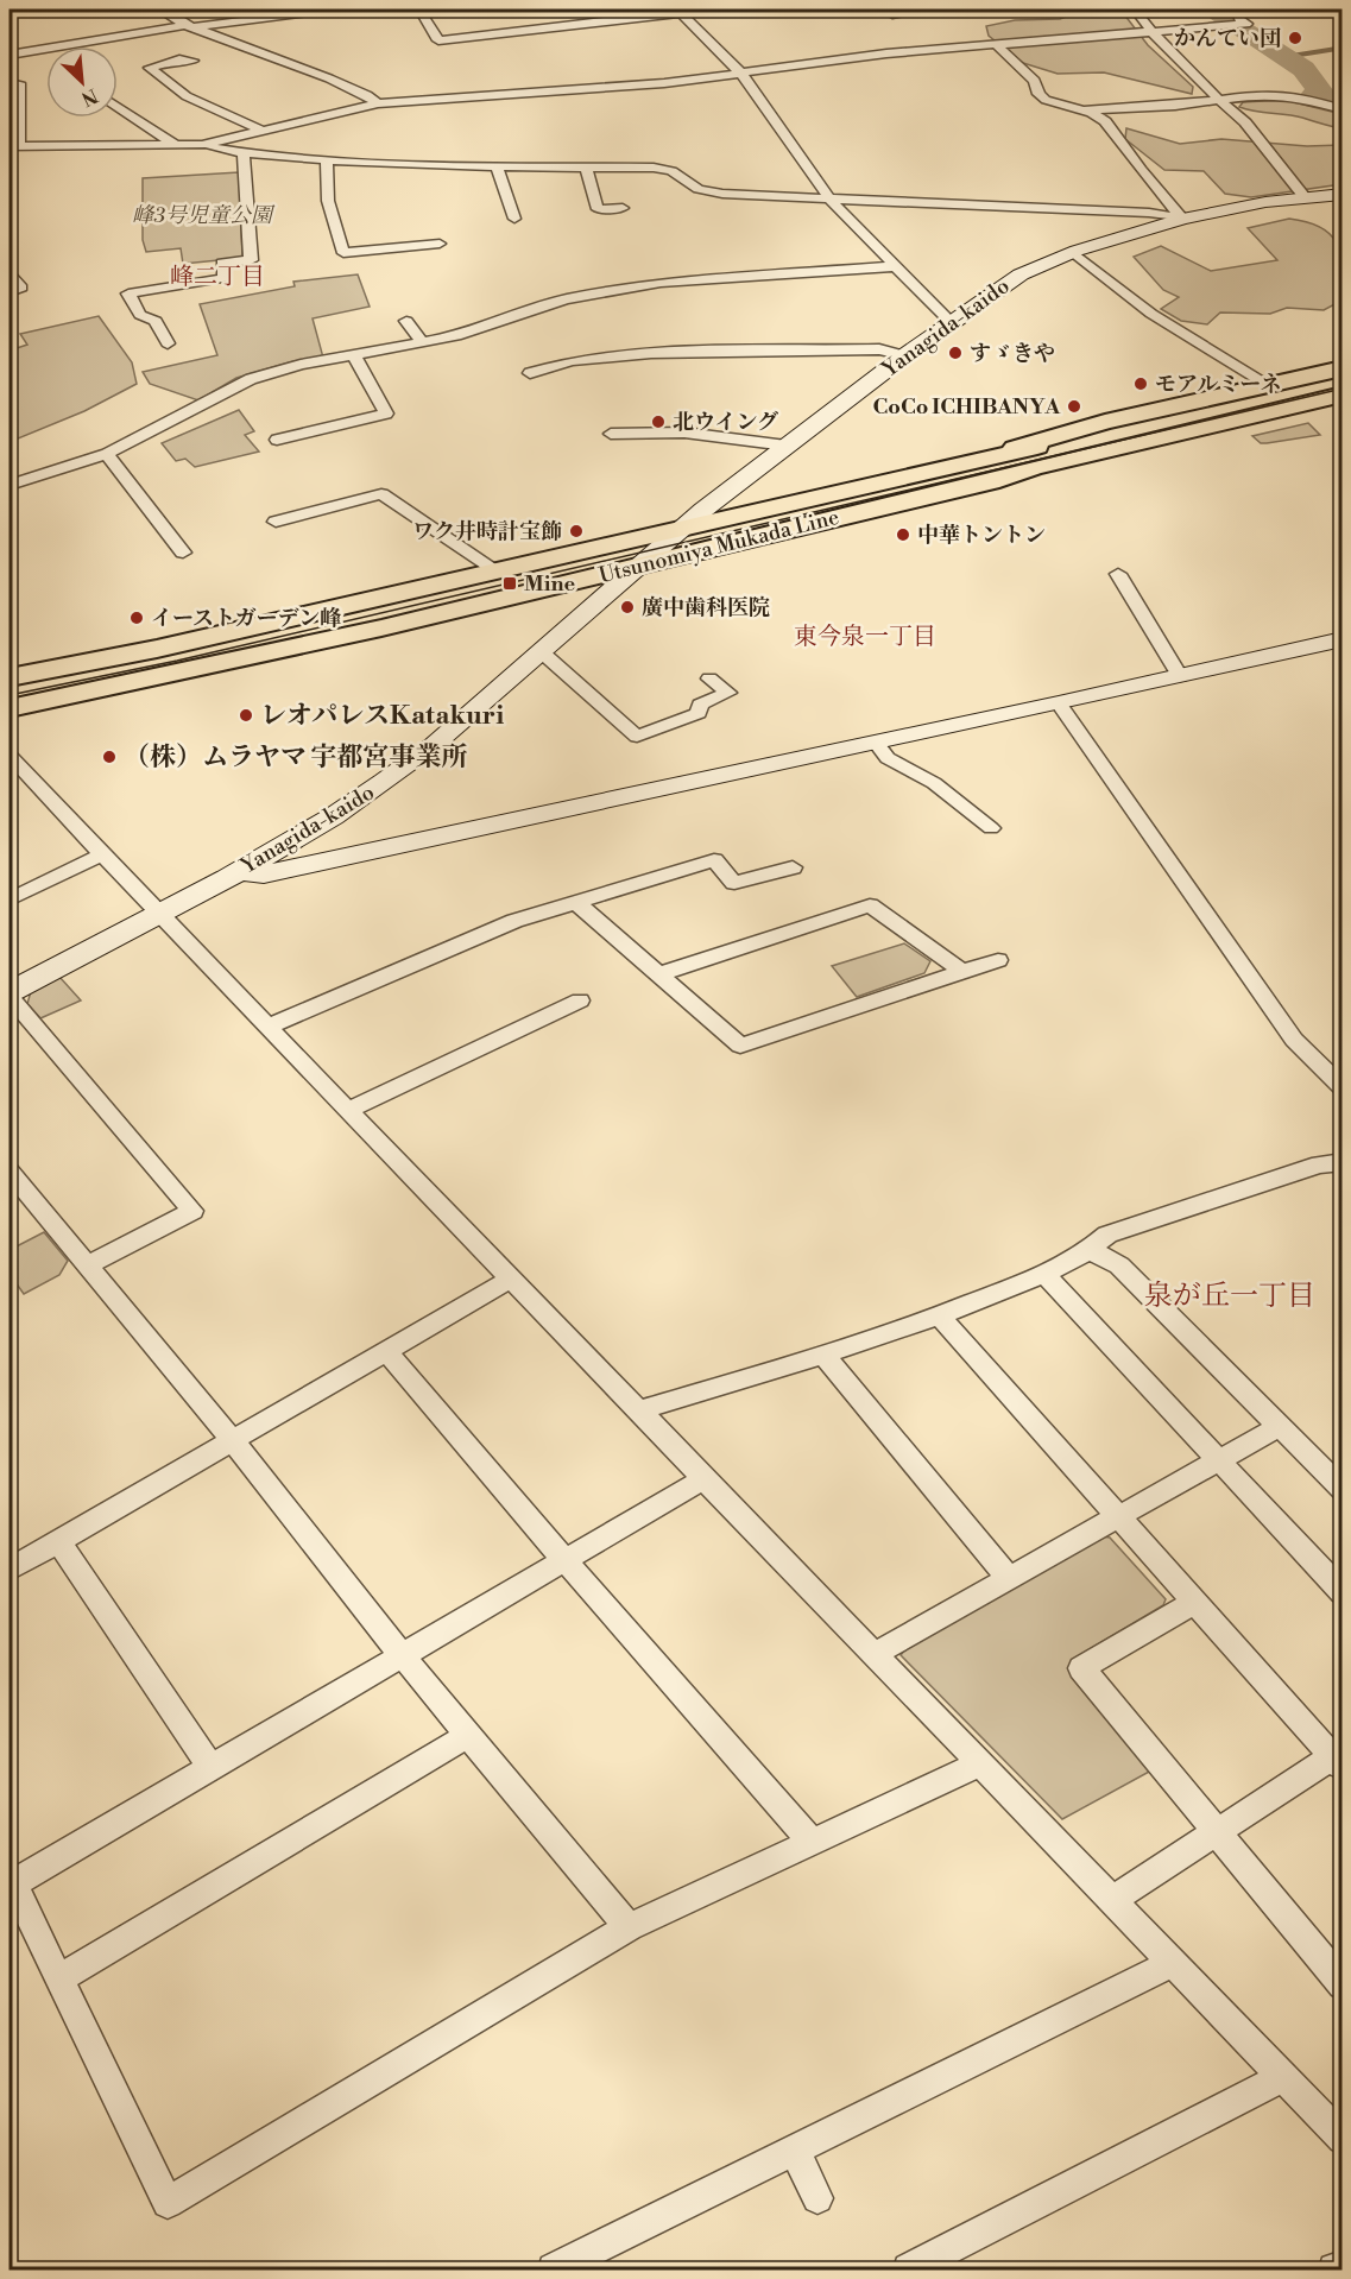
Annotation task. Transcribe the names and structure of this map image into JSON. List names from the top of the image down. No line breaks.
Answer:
{"streets":{"main road":["Utsunomiya Mukada Line"],"street":["Yanagida-kaido"]},"crossings":[["Yanagida-kaido","Utsunomiya Mukada Line"]],"districts":["峰二丁目","東今泉一丁目","泉が丘一丁目"],"parks":["峰3号児童公園"],"places":{"other":["かんてい団","すゞきや","モアルミーネ","CoCo ICHIBANYA","北ウイング","ワク井時計宝飾","中華トントン","廣中歯科医院","イーストガーデン峰","レオパレスKatakuri","（株）ムラヤマ 宇都宮事業所"],"transit":["Mine"]},"north":"bottom right"}
